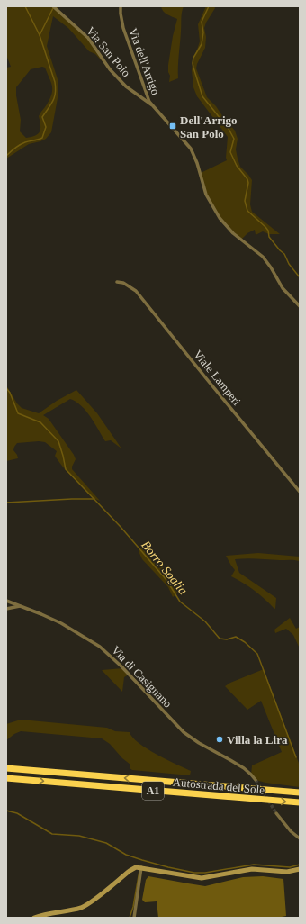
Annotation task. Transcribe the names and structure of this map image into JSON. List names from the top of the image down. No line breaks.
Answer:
{"streets":{"highway":["Autostrada del Sole","A1"],"street":["Via San Polo","Via dell'Arrigo","Viale Lamperi","Via di Casignano"]},"crossings":[["Via San Polo","Via dell'Arrigo"]],"water":["Borro Soglia"],"places":{"transit":["Dell'Arrigo San Polo"],"other":["Villa la Lira"]}}
